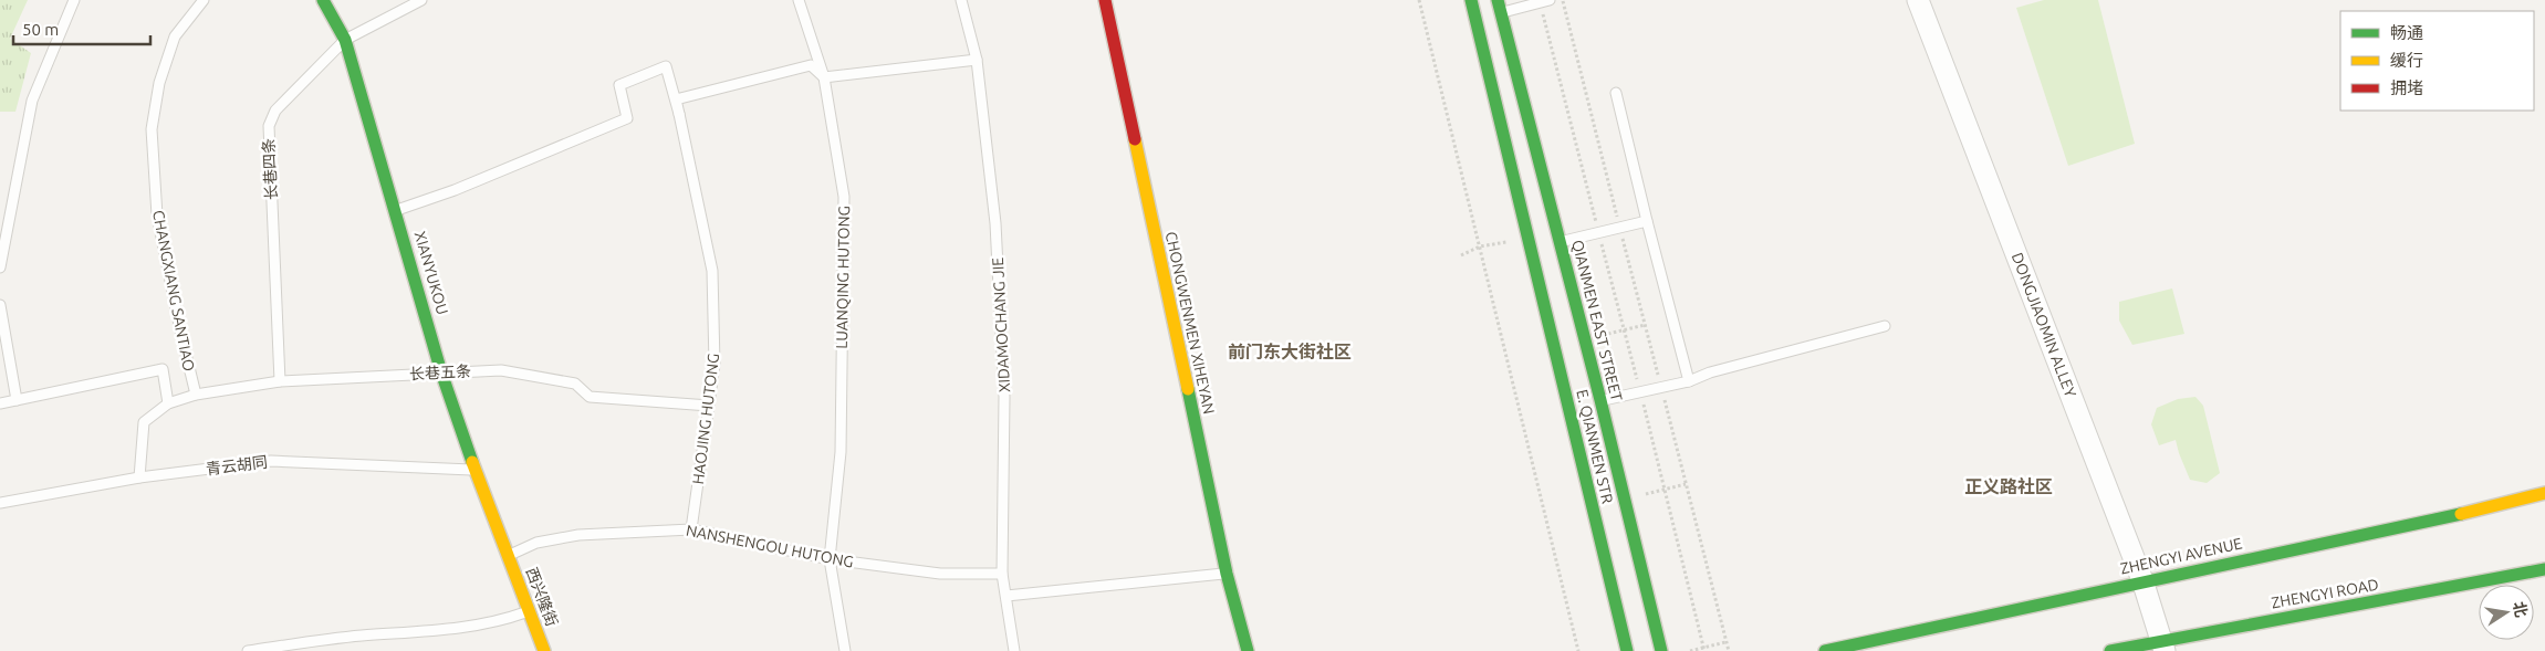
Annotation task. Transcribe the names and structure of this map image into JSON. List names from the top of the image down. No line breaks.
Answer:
{"streets":{"street":["XIANYUKOU","QIANMEN EAST STREET","CHONGWENMEN XIHEYAN","DONGJIAOMIN ALLEY","E. QIANMEN STR","ZHENGYI AVENUE","ZHENGYI ROAD","西兴隆街"],"lane":["长巷四条","LUANQING HUTONG","CHANGXIANG SANTIAO","XIDAMOCHANG JIE","长巷五条","HAOJING HUTONG","青云胡同","NANSHENGOU HUTONG"]},"crossings":[["长巷四条","XIANYUKOU"],["长巷四条","长巷五条"],["XIANYUKOU","长巷五条"],["XIANYUKOU","HAOJING HUTONG"],["XIANYUKOU","青云胡同"],["XIANYUKOU","NANSHENGOU HUTONG"],["XIANYUKOU","西兴隆街"],["LUANQING HUTONG","NANSHENGOU HUTONG"],["CHANGXIANG SANTIAO","长巷五条"],["QIANMEN EAST STREET","E. QIANMEN STR"],["XIDAMOCHANG JIE","NANSHENGOU HUTONG"],["DONGJIAOMIN ALLEY","ZHENGYI AVENUE"],["DONGJIAOMIN ALLEY","ZHENGYI ROAD"],["长巷五条","HAOJING HUTONG"],["长巷五条","青云胡同"],["HAOJING HUTONG","NANSHENGOU HUTONG"],["NANSHENGOU HUTONG","西兴隆街"]],"districts":["前门东大街社区","正义路社区"],"legend":["畅通","缓行","拥堵"],"scale_bar":"50 m","north":"right"}
